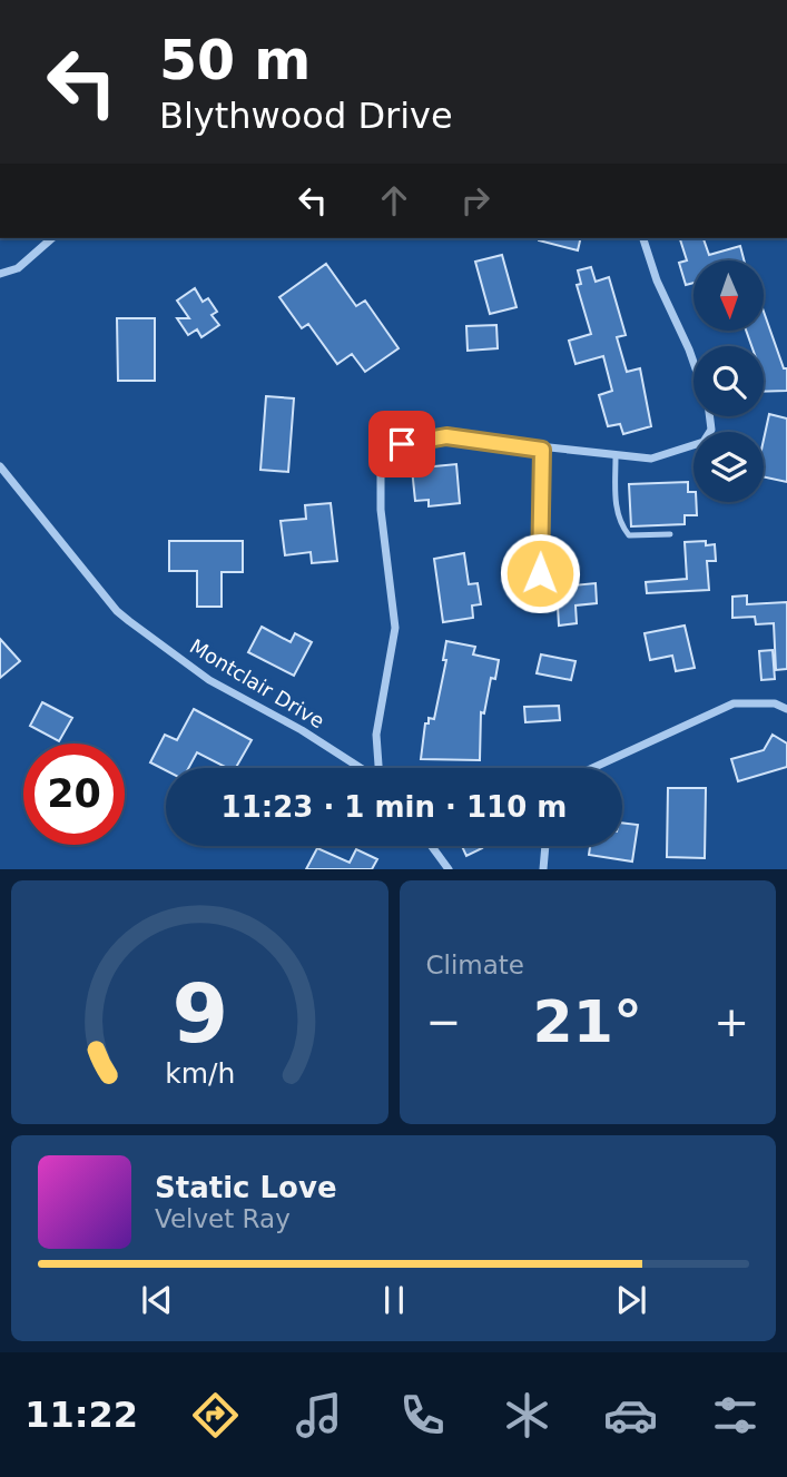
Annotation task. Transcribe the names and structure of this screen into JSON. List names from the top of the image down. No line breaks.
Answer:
{"streets":{"street":["Montclair Drive"]},"north":"bottom","page":{"turn":["50 m","Blythwood Drive"],"limit":"20","trip":"11:23 · 1 min · 110 m","tile":"Climate","heat":["−","21°","+"],"song":["Static Love","Velvet Ray"],"tabs":"11:22","gauge":["9","km/h"]}}
